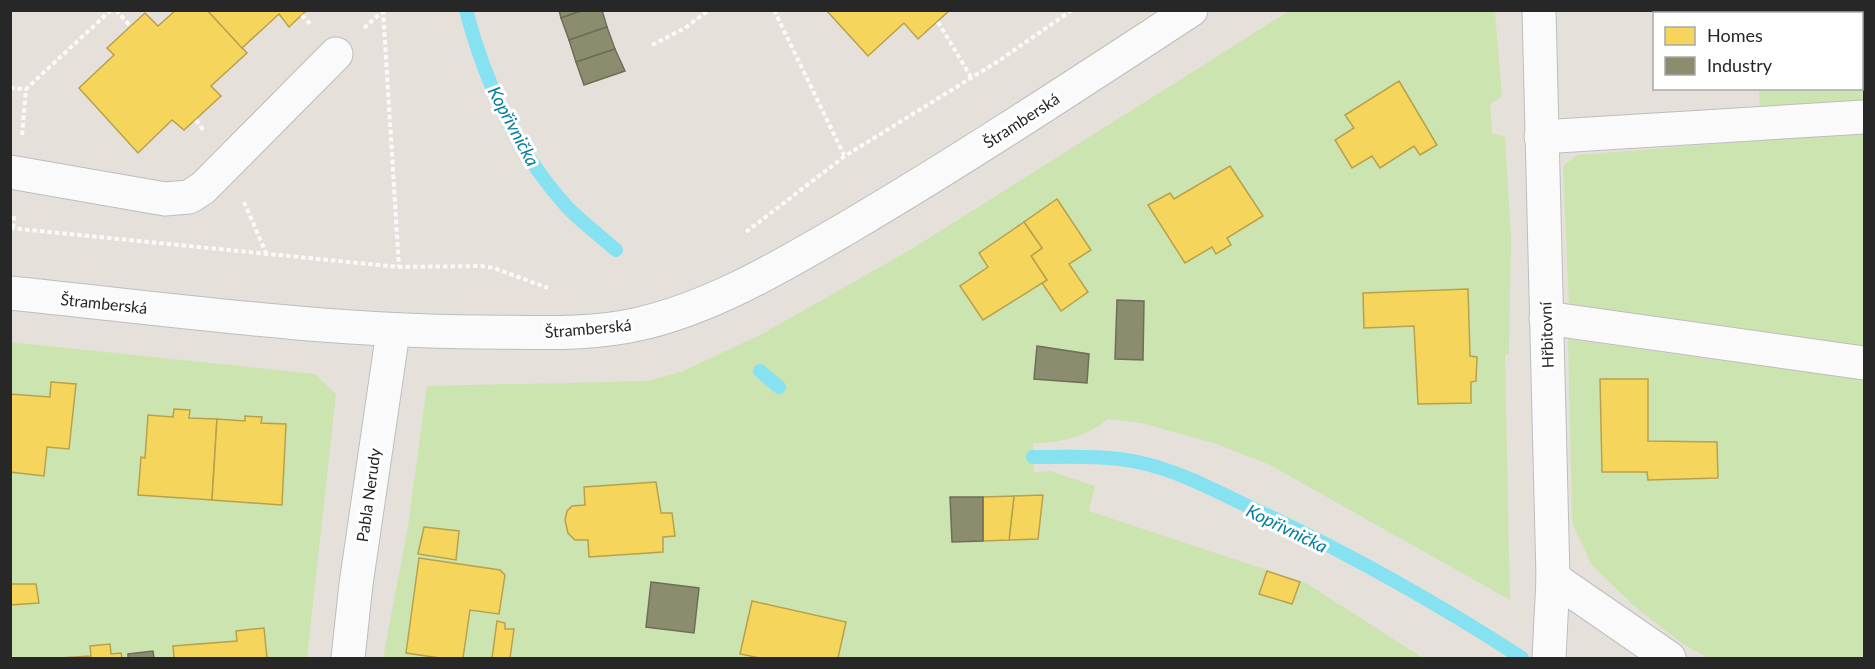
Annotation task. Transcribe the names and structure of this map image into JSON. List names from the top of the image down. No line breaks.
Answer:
{"streets":{"street":["Štramberská","Hřbitovní","Pabla Nerudy"]},"crossings":[["Štramberská","Pabla Nerudy"]],"water":["Kopřivnička"],"legend":["Homes","Industry"]}
